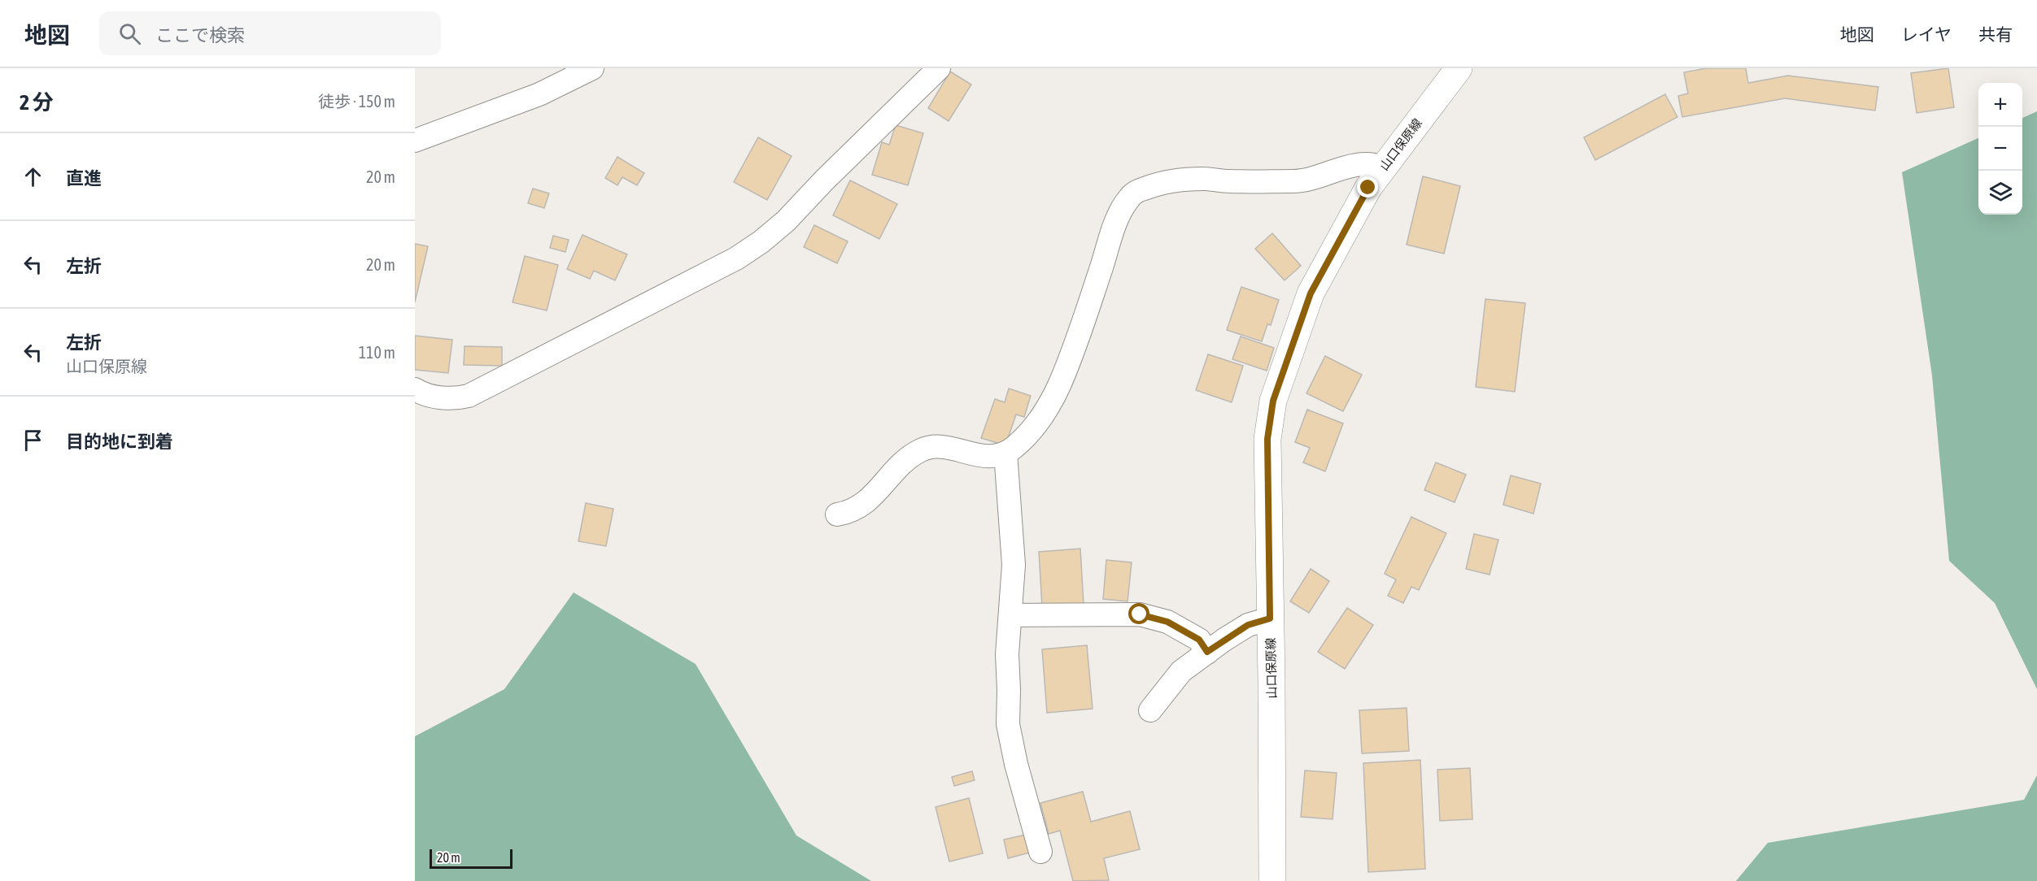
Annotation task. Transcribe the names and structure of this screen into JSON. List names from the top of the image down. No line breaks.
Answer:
{"streets":{"main road":["山口保原線"]},"scale_bar":"20 m","page":{"header":"地図","search":"ここで検索","nav":["地図","レイヤ","共有"],"heading":["2 分","徒歩 · 150 m"],"map_buttons":["+","−"],"list":[["直進","20 m"],["左折","20 m"],["左折","山口保原線","110 m"],"目的地に到着"],"scale":"20 m"}}
